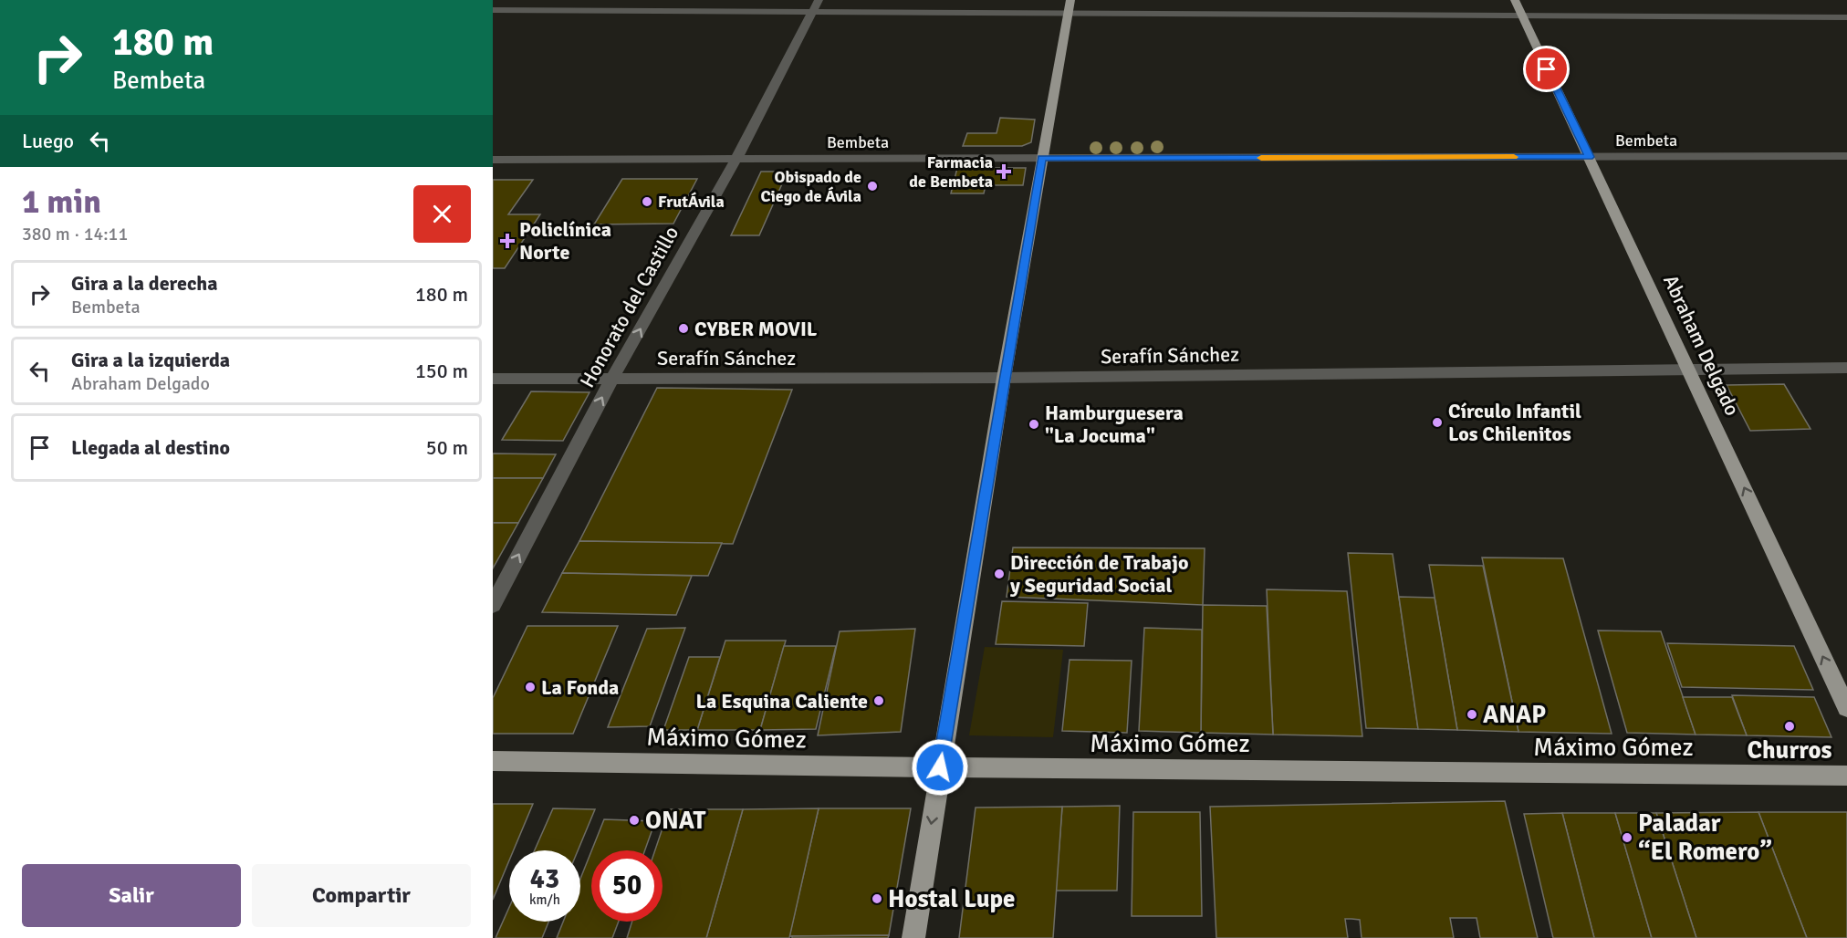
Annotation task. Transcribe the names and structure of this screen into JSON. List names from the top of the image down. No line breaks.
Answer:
{"streets":{"main road":["Abraham Delgado","Máximo Gómez"],"street":["Bembeta","Honorato del Castillo","Serafín Sánchez"]},"crossings":[["Bembeta","Honorato del Castillo"],["Bembeta","Abraham Delgado"],["Honorato del Castillo","Serafín Sánchez"],["Abraham Delgado","Serafín Sánchez"]],"one_way":["Honorato del Castillo","Abraham Delgado"],"places":{"health":["Farmacia de Bembeta","Policlínica Norte"],"other":["Obispado de Ciego de Ávila","FrutÁvila","CYBER MOVIL","Círculo Infantil Los Chilenitos","Hamburguesera \"La Jocuma\"","Dirección de Trabajo y Seguridad Social","La Fonda","La Esquina Caliente","ANAP","Churros","ONAT","Paladar “El Romero”","Hostal Lupe"]},"page":{"turn":["180 m","Bembeta"],"then":"Luego","heading":["1 min","380 m · 14:11"],"list":[{"name":"Gira a la derecha","note":"Bembeta","value":"180 m"},{"name":"Gira a la izquierda","note":"Abraham Delgado","value":"150 m"},{"name":"Llegada al destino","value":"50 m"}],"speed":"43 km/h","limit":"50","buttons":["Salir","Compartir"]}}
